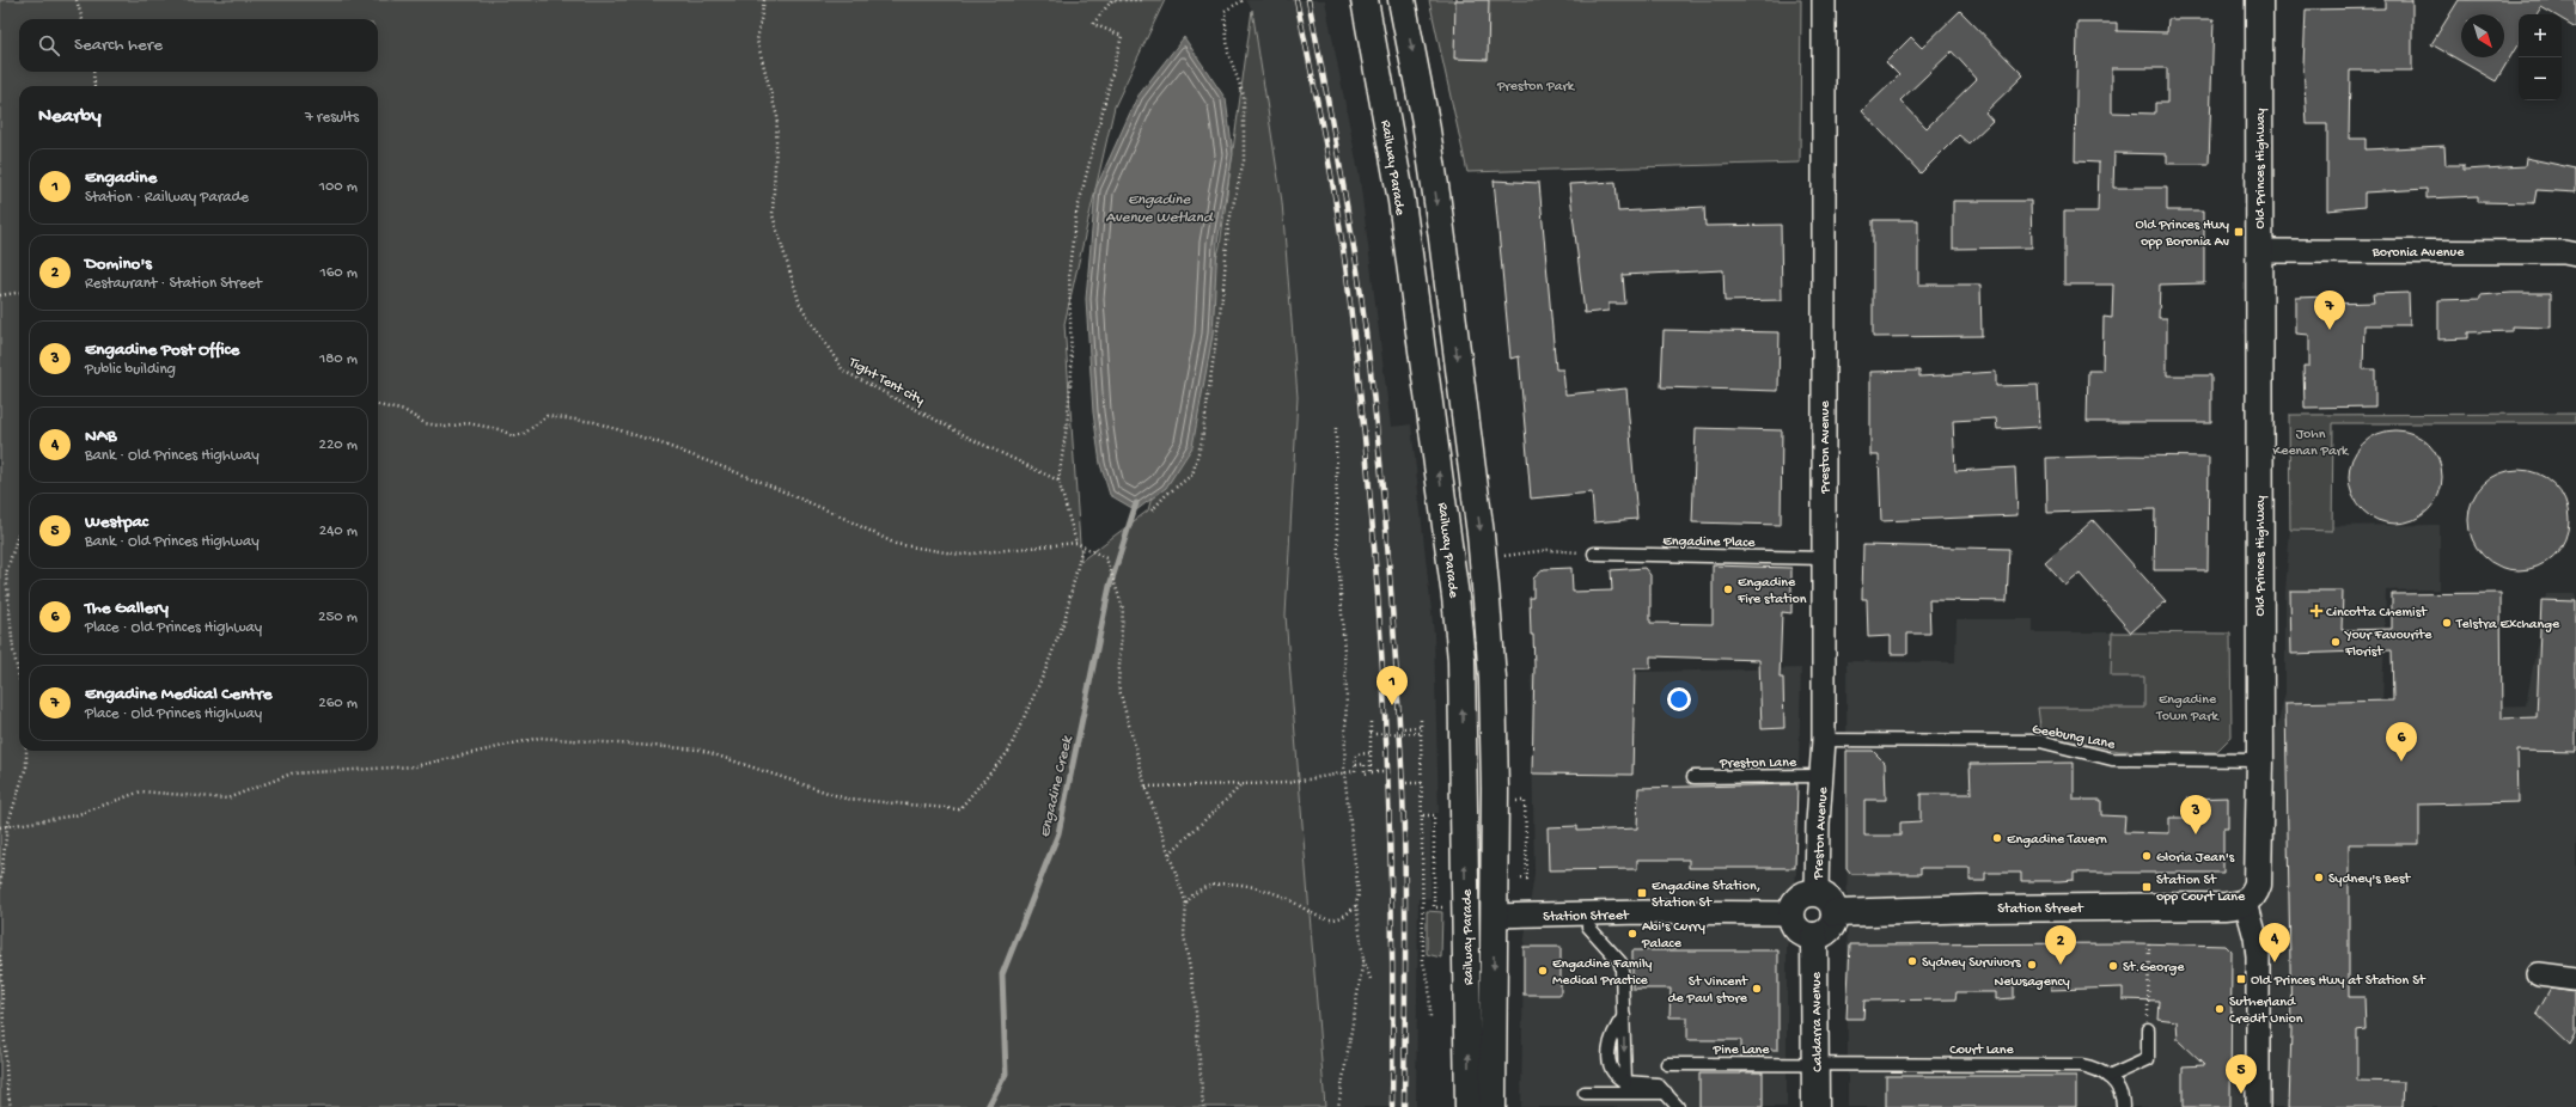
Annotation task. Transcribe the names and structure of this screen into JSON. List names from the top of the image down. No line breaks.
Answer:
{"streets":{"main road":["Railway Parade","Old Princes Highway","Station Street","Caldarra Avenue"],"street":["Boronia Avenue","Preston Avenue"],"lane":["Engadine Place","Geebung Lane","Preston Lane","Pine Lane","Court Lane"],"path":["Tight Tent city"]},"crossings":[["Railway Parade","Station Street"],["Old Princes Highway","Boronia Avenue"],["Old Princes Highway","Geebung Lane"],["Old Princes Highway","Station Street"],["Preston Avenue","Engadine Place"],["Preston Avenue","Geebung Lane"],["Preston Avenue","Preston Lane"],["Preston Avenue","Station Street"],["Preston Avenue","Caldarra Avenue"],["Station Street","Caldarra Avenue"],["Caldarra Avenue","Pine Lane"],["Caldarra Avenue","Court Lane"],["Pine Lane","Court Lane"]],"water":["Engadine Avenue Wetland","Engadine Creek"],"parks":["Preston Park","John Keenan Park","Engadine Town Park"],"places":{"transit":["Old Princes Hwy opp Boronia Av","Station St opp Court Lane","Engadine Station, Station St","Old Princes Hwy at Station St"],"other":["Engadine Fire station","Telstra Exchange","Your Favourite Florist","Engadine Tavern","Gloria Jean's","Sydney's Best","Abi's Curry Palace","Sydney Survivors","Newsagency","St.George","Engadine Family Medical Practice","St Vincent de Paul store","Sutherland Credit Union"],"health":["Cincotta Chemist"]},"north":"bottom right","page":{"map_buttons":["+","−"],"search":"Search here","heading":["Nearby","7 results"],"list":[{"mark":"1","name":"Engadine","note":"Station · Railway Parade","value":"100 m"},{"mark":"2","name":"Domino's","note":"Restaurant · Station Street","value":"160 m"},{"mark":"3","name":"Engadine Post Office","note":"Public building","value":"180 m"},{"mark":"4","name":"NAB","note":"Bank · Old Princes Highway","value":"220 m"},{"mark":"5","name":"Westpac","note":"Bank · Old Princes Highway","value":"240 m"},{"mark":"6","name":"The Gallery","note":"Place · Old Princes Highway","value":"250 m"},{"mark":"7","name":"Engadine Medical Centre","note":"Place · Old Princes Highway","value":"260 m"}],"pins":["7","1","6","3","4","2","5"]}}
